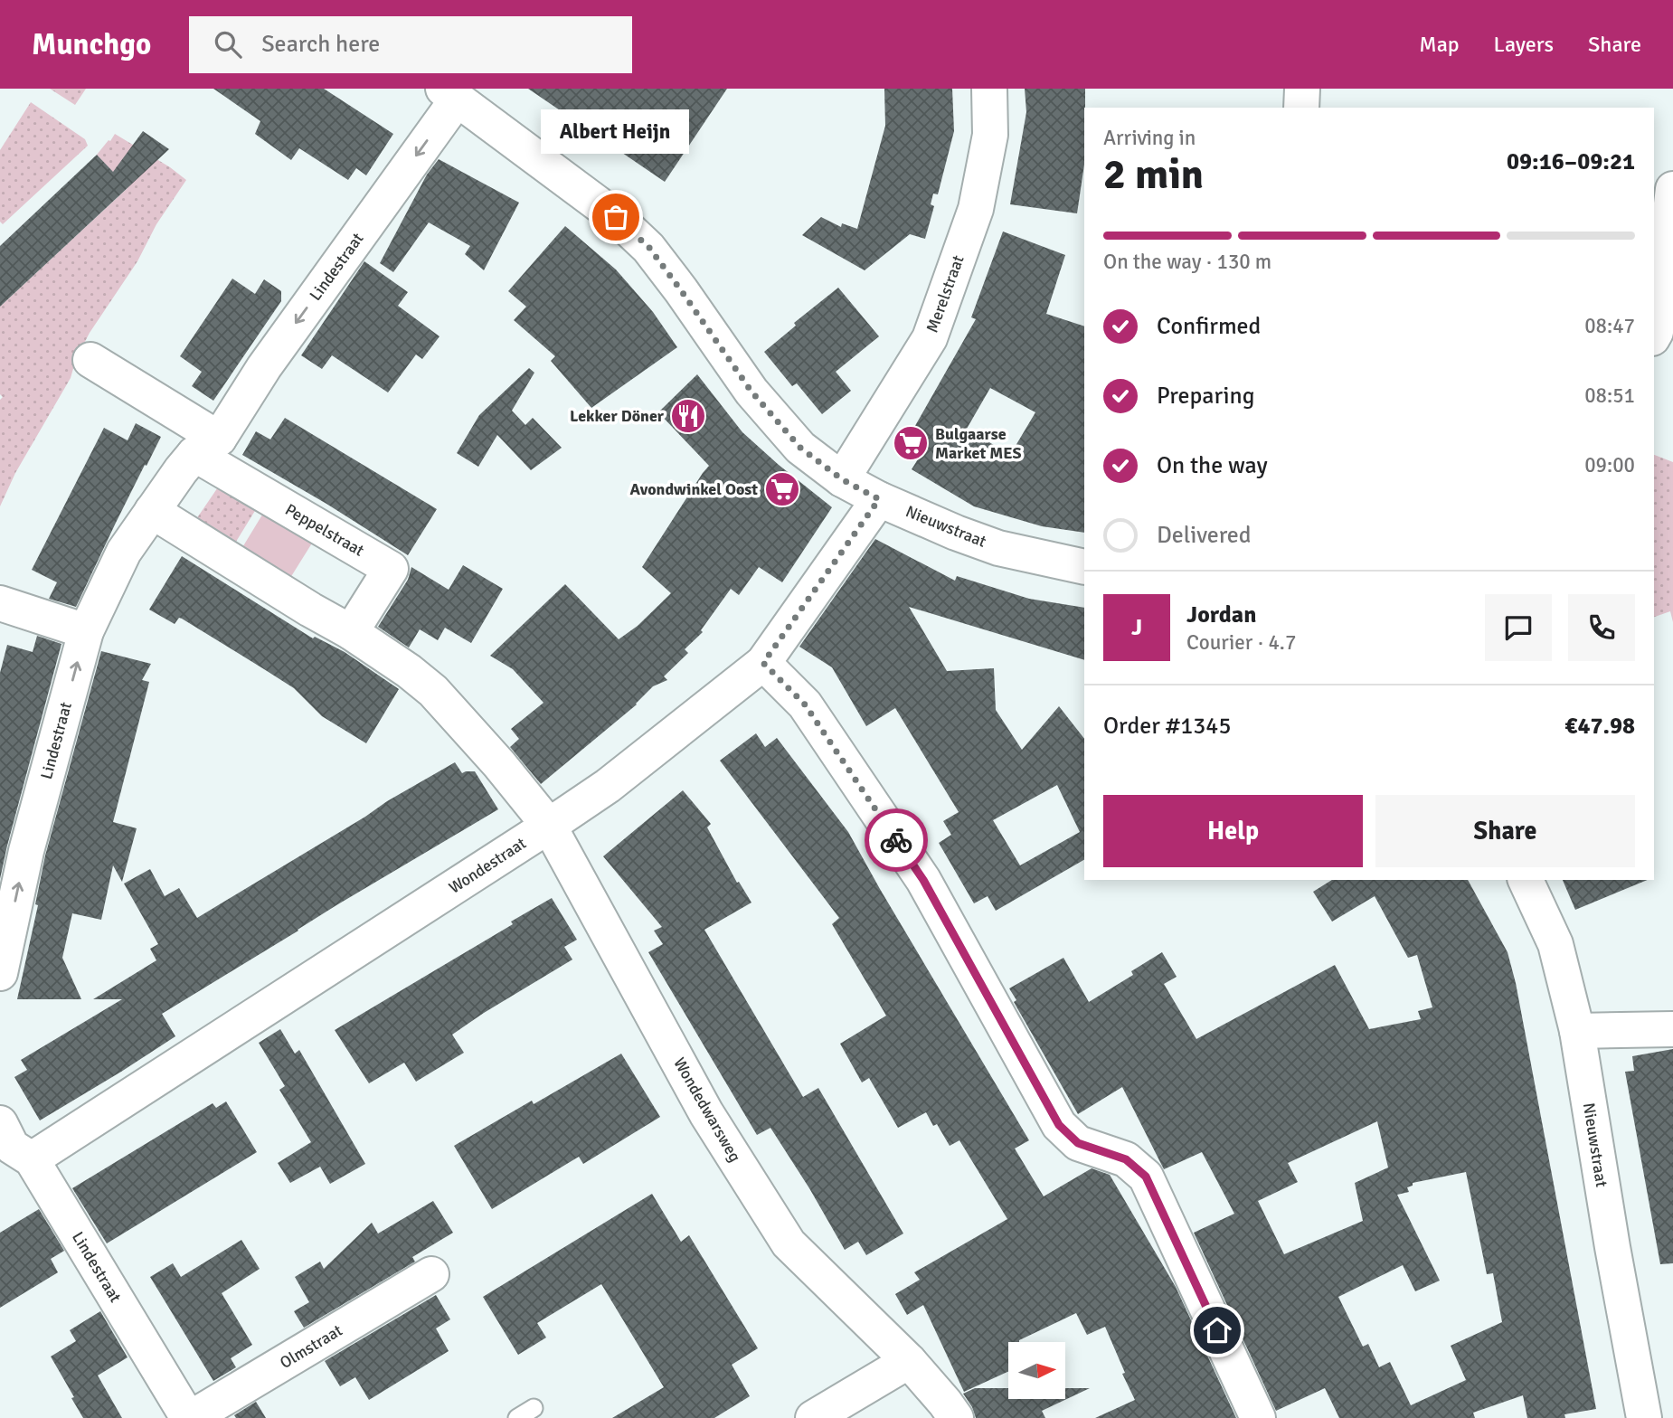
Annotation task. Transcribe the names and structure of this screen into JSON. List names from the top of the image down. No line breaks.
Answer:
{"streets":{"street":["Lindestraat","Merelstraat","Nieuwstraat","Peppelstraat","Wondestraat","Wondedwarsweg","Olmstraat"]},"crossings":[["Lindestraat","Nieuwstraat"],["Lindestraat","Peppelstraat"],["Lindestraat","Wondestraat"],["Lindestraat","Olmstraat"],["Merelstraat","Nieuwstraat"],["Nieuwstraat","Wondestraat"],["Wondestraat","Wondedwarsweg"]],"places":{"other":["Albert Heijn"],"restaurant":["Lekker Döner"],"supermarket":["Bulgaarse Market MES","Avondwinkel Oost"]},"north":"right","page":{"header":"Munchgo","search":"Search here","nav":["Map","Layers","Share"],"heading":["2 min","Arriving in","09:16–09:21"],"panel":["Jordan","Courier · 4.7","Order #1345","€47.98"],"bubble":"Albert Heijn","bar":"On the way · 130 m","list":[["Confirmed","08:47"],["Preparing","08:51"],["On the way","09:00"],"Delivered"],"round":"J","buttons":["Help","Share"]}}
